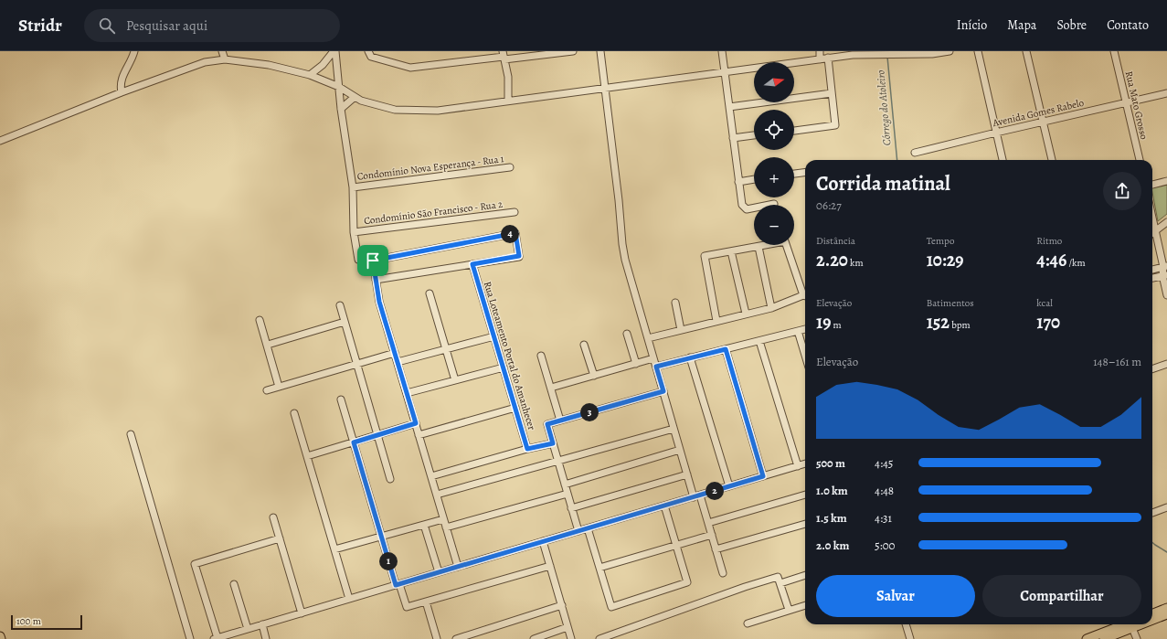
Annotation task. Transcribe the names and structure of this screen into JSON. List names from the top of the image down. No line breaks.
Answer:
{"streets":{"street":["Rua Mato Grosso","Avenida Gomes Rabelo","Condomínio Nova Esperança - Rua 1","Condomínio São Francisco - Rua 2","Rua Loteamento Portal do Amanhecer"]},"crossings":[["Rua Mato Grosso","Avenida Gomes Rabelo"]],"water":["Córrego do Atoleiro"],"scale_bar":"100 m","north":"right","page":{"header":"Stridr","search":"Pesquisar aqui","nav":["Início","Mapa","Sobre","Contato"],"map_buttons":["+","−"],"heading":["Corrida matinal","06:27"],"stats":[["Distância","2.20 km"],["Tempo","10:29"],["Ritmo","4:46 /km"],["Elevação","19 m"],["Batimentos","152 bpm"],["kcal","170"]],"pins":["4","3","2","1"],"chart":["Elevação","148–161 m"],"list":[{"name":"500 m","note":"4:45"},{"name":"1.0 km","note":"4:48"},{"name":"1.5 km","note":"4:31"},{"name":"2.0 km","note":"5:00"}],"buttons":["Salvar","Compartilhar"],"scale":"100 m"}}
